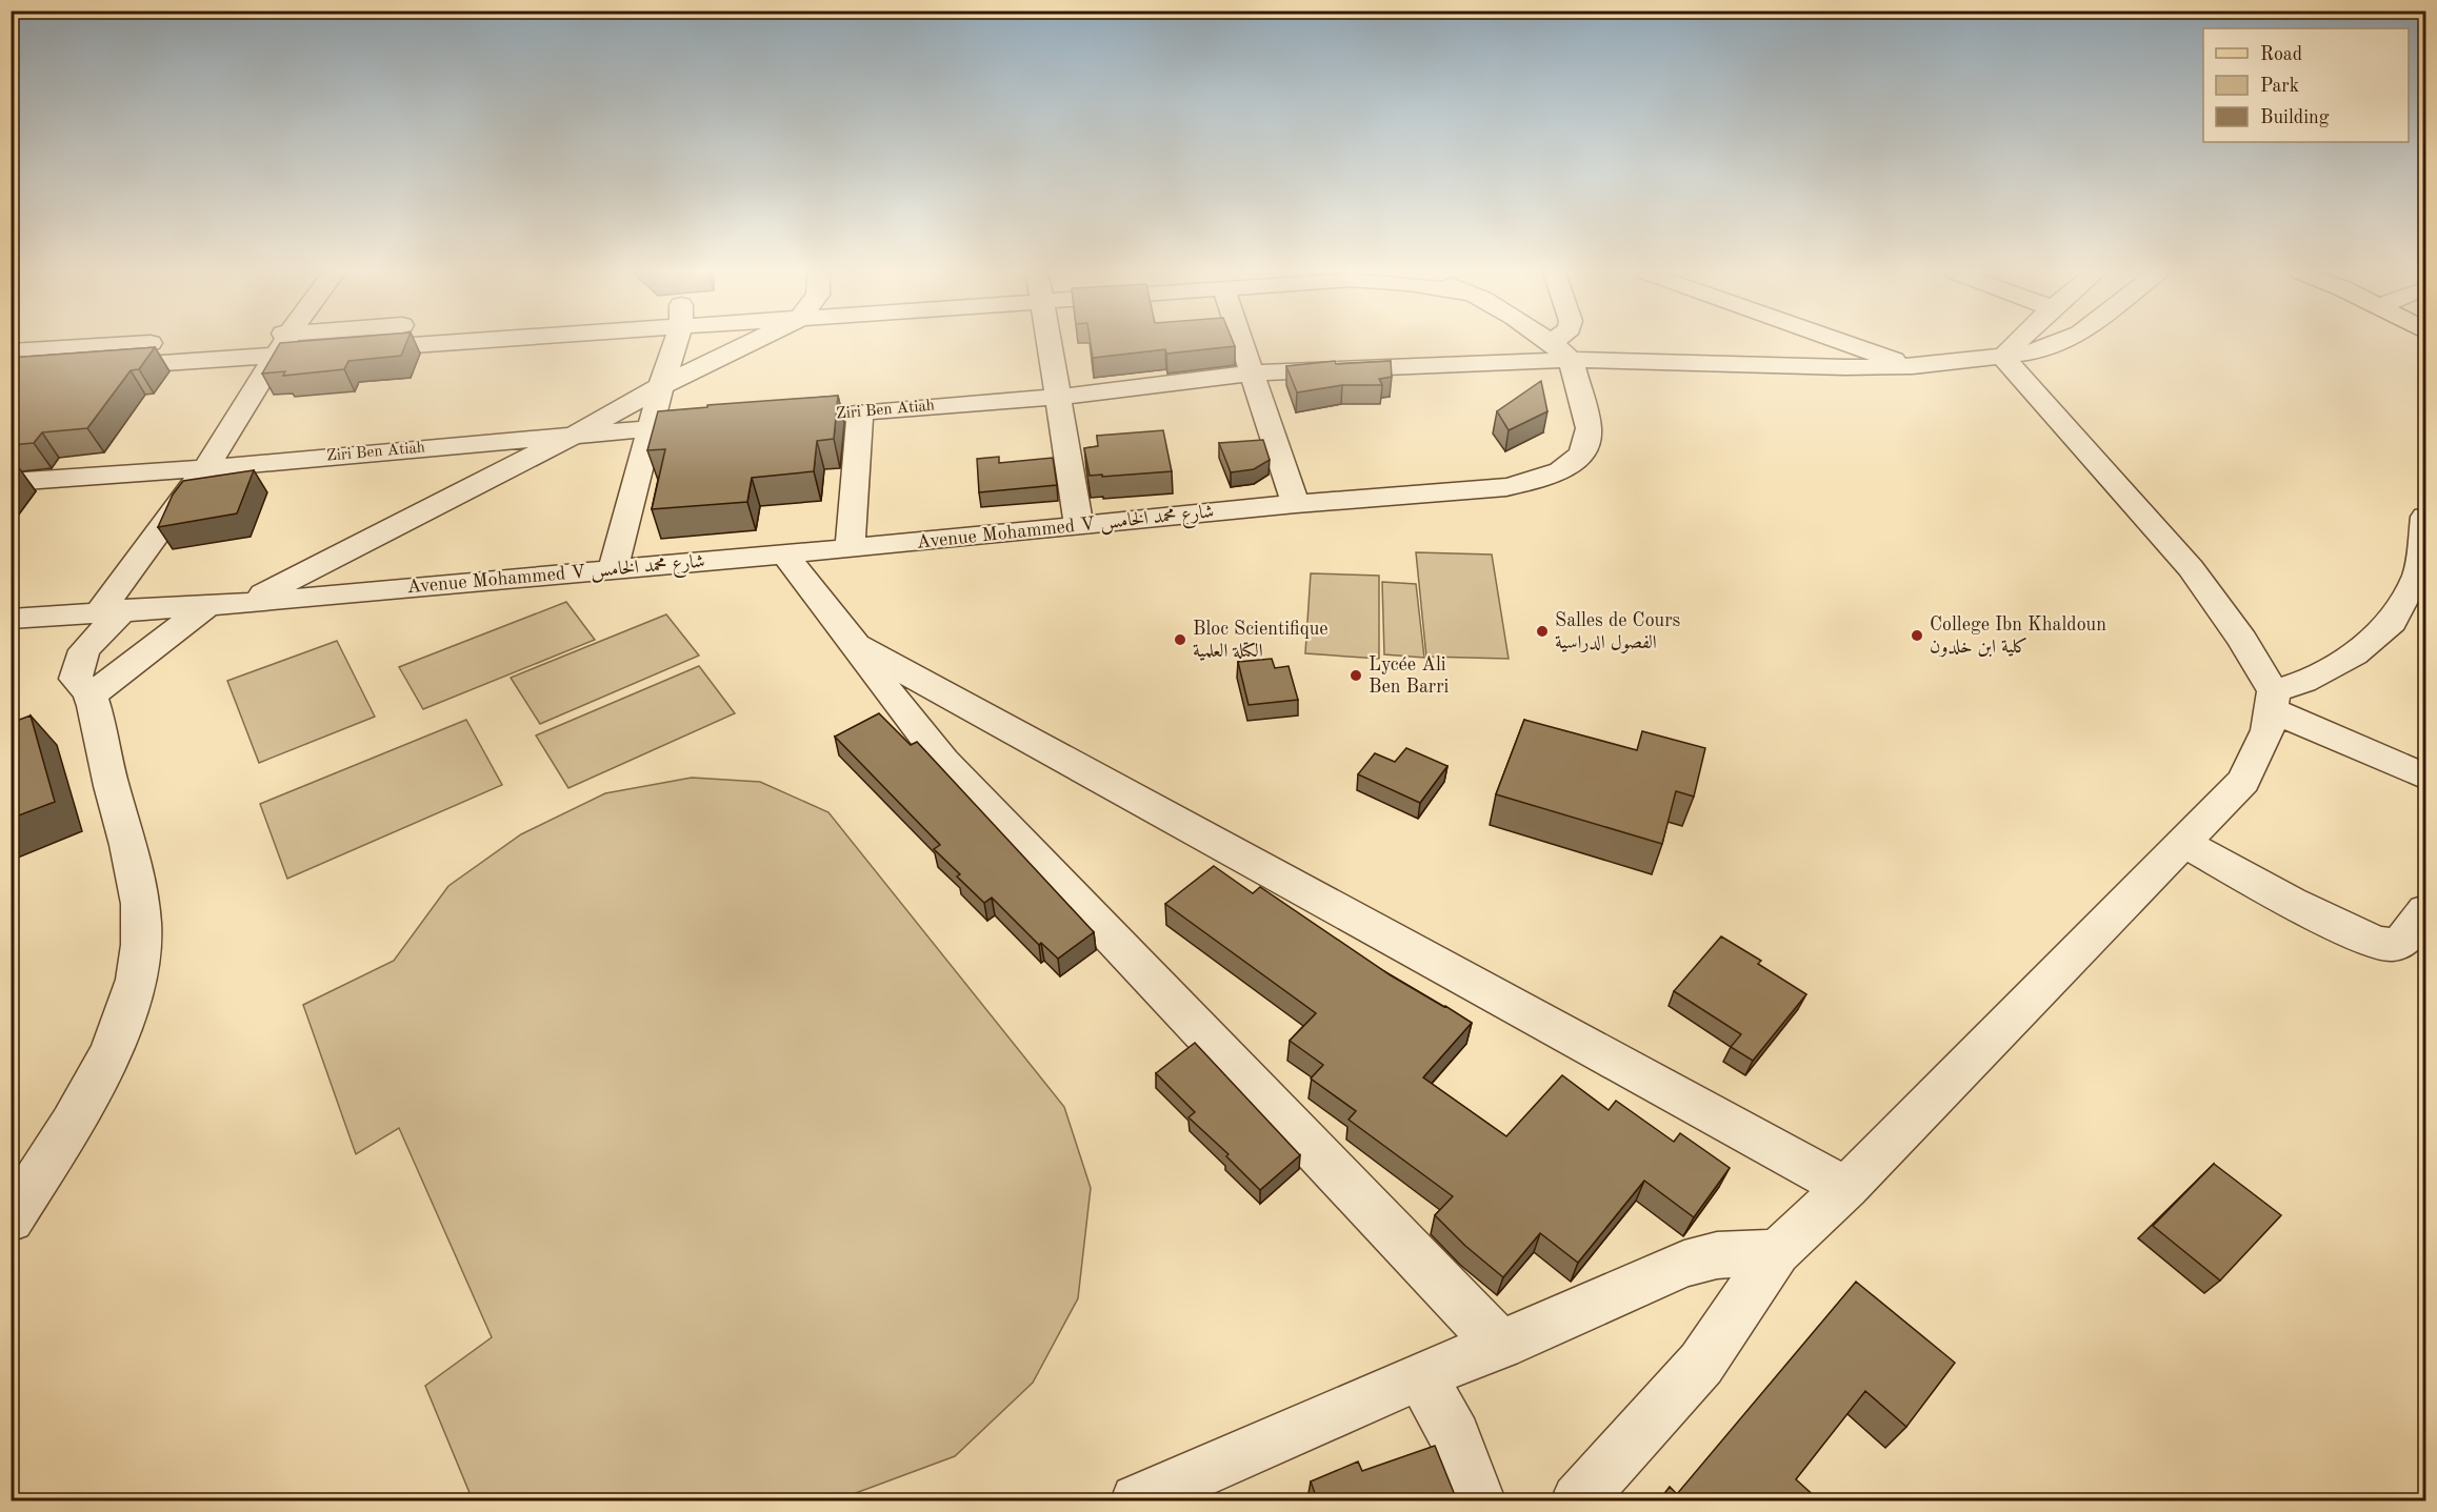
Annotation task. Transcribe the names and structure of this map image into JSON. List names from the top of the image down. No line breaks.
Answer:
{"streets":{"street":["Ziri Ben Atiah","Avenue Mohammed V شارع محمد الخامس"]},"crossings":[["Ziri Ben Atiah","Avenue Mohammed V شارع محمد الخامس"]],"places":["Salles de Cours الفصول الدراسية","College Ibn Khaldoun كلية ابن خلدون","Bloc Scientifique الكتلة العلمية","Lycée Ali Ben Barri"],"legend":["Road","Park","Building"]}
